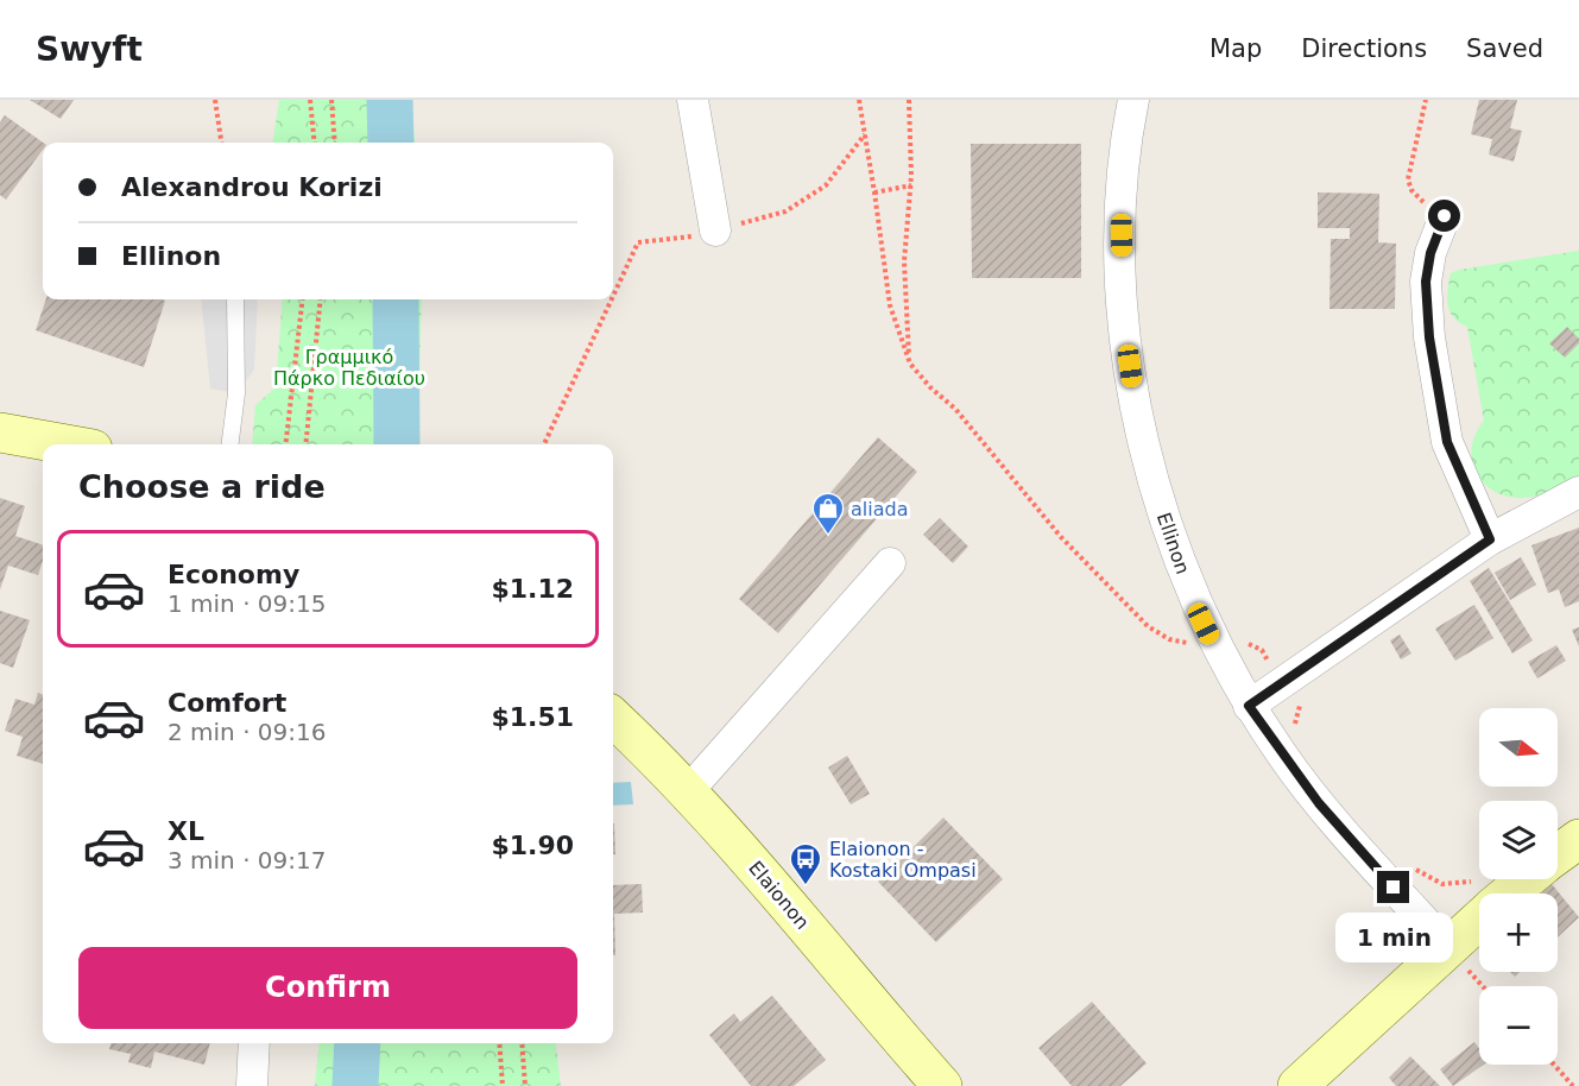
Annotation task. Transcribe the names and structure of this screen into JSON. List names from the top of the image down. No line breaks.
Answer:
{"streets":{"main road":["Elaionon"],"street":["Ellinon"]},"parks":["Γραμμικό Πάρκο Πεδιαίου"],"places":{"shop":["aliada"],"bus stop":["Elaionon - Kostaki Ompasi"]},"north":"right","page":{"header":"Swyft","nav":["Map","Directions","Saved"],"banner":["Alexandrou Korizi","Ellinon"],"heading":"Choose a ride","list":[{"name":"Economy","note":"1 min · 09:15","value":"$1.12"},{"name":"Comfort","note":"2 min · 09:16","value":"$1.51"},{"name":"XL","note":"3 min · 09:17","value":"$1.90"}],"map_buttons":["+","−"],"bubble":"1 min","buttons":"Confirm"}}
